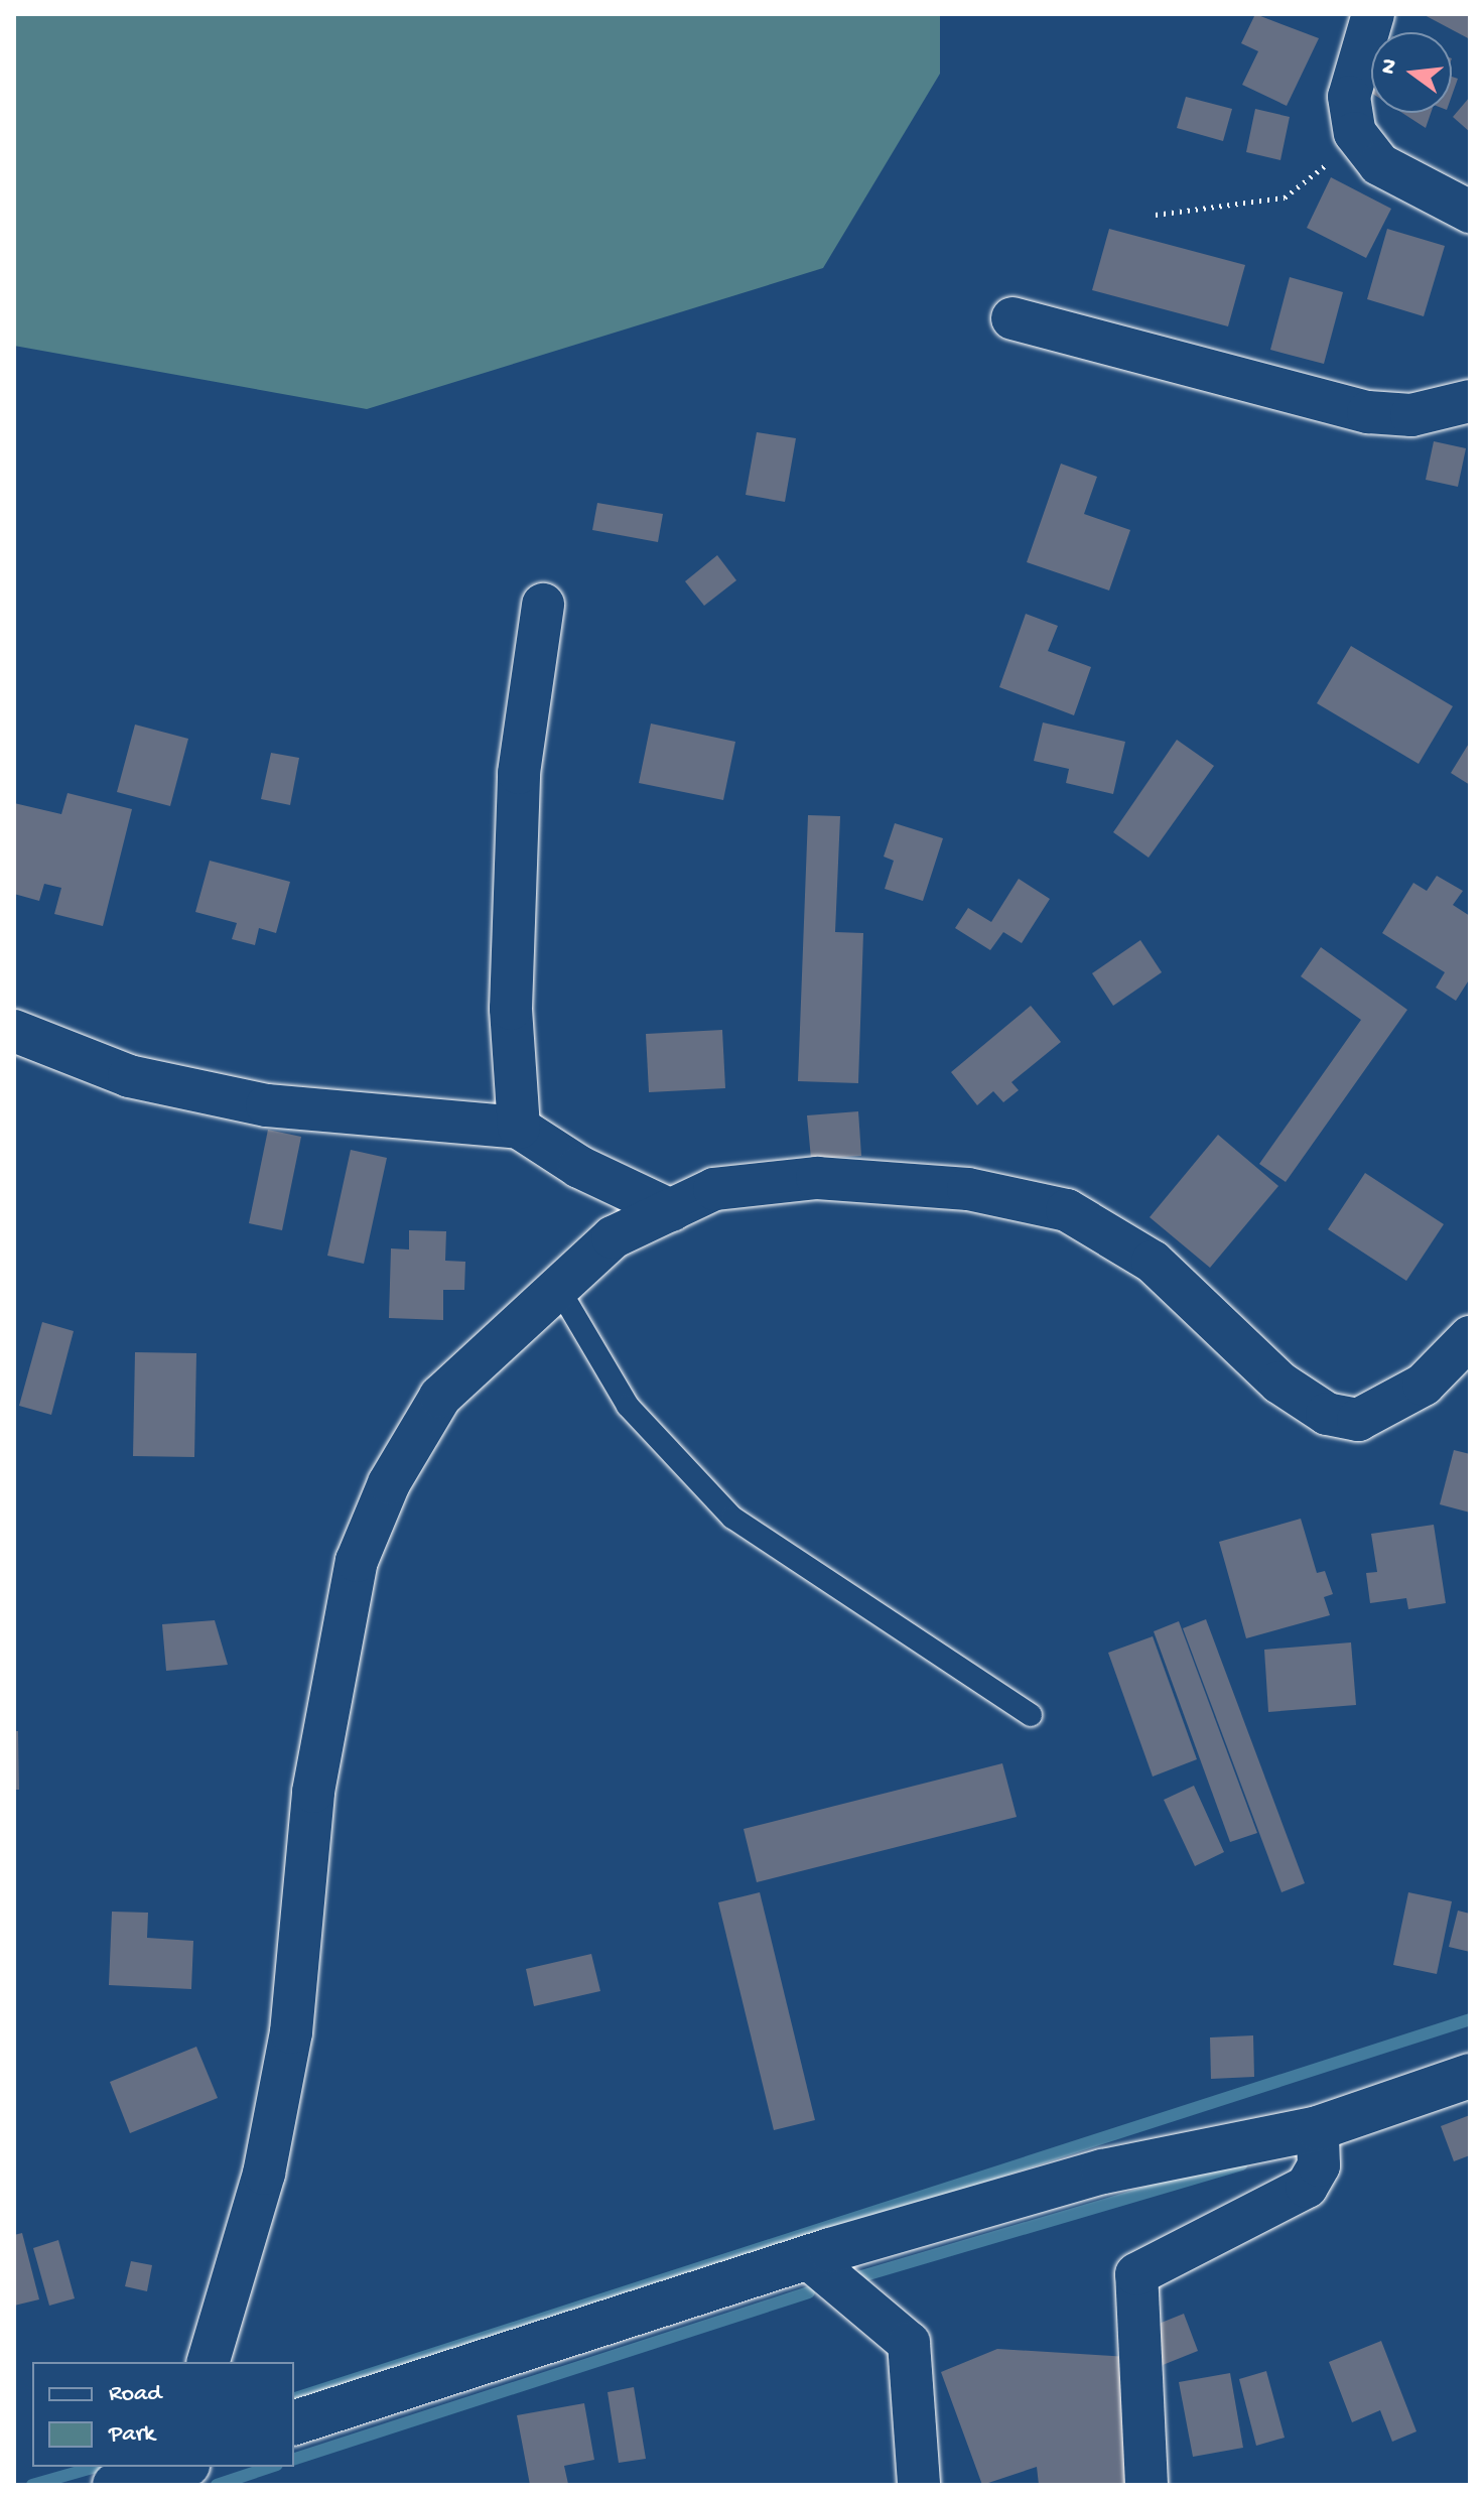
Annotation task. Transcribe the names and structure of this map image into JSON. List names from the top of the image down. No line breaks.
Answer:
{"legend":["Road","Park"],"north":"left"}
